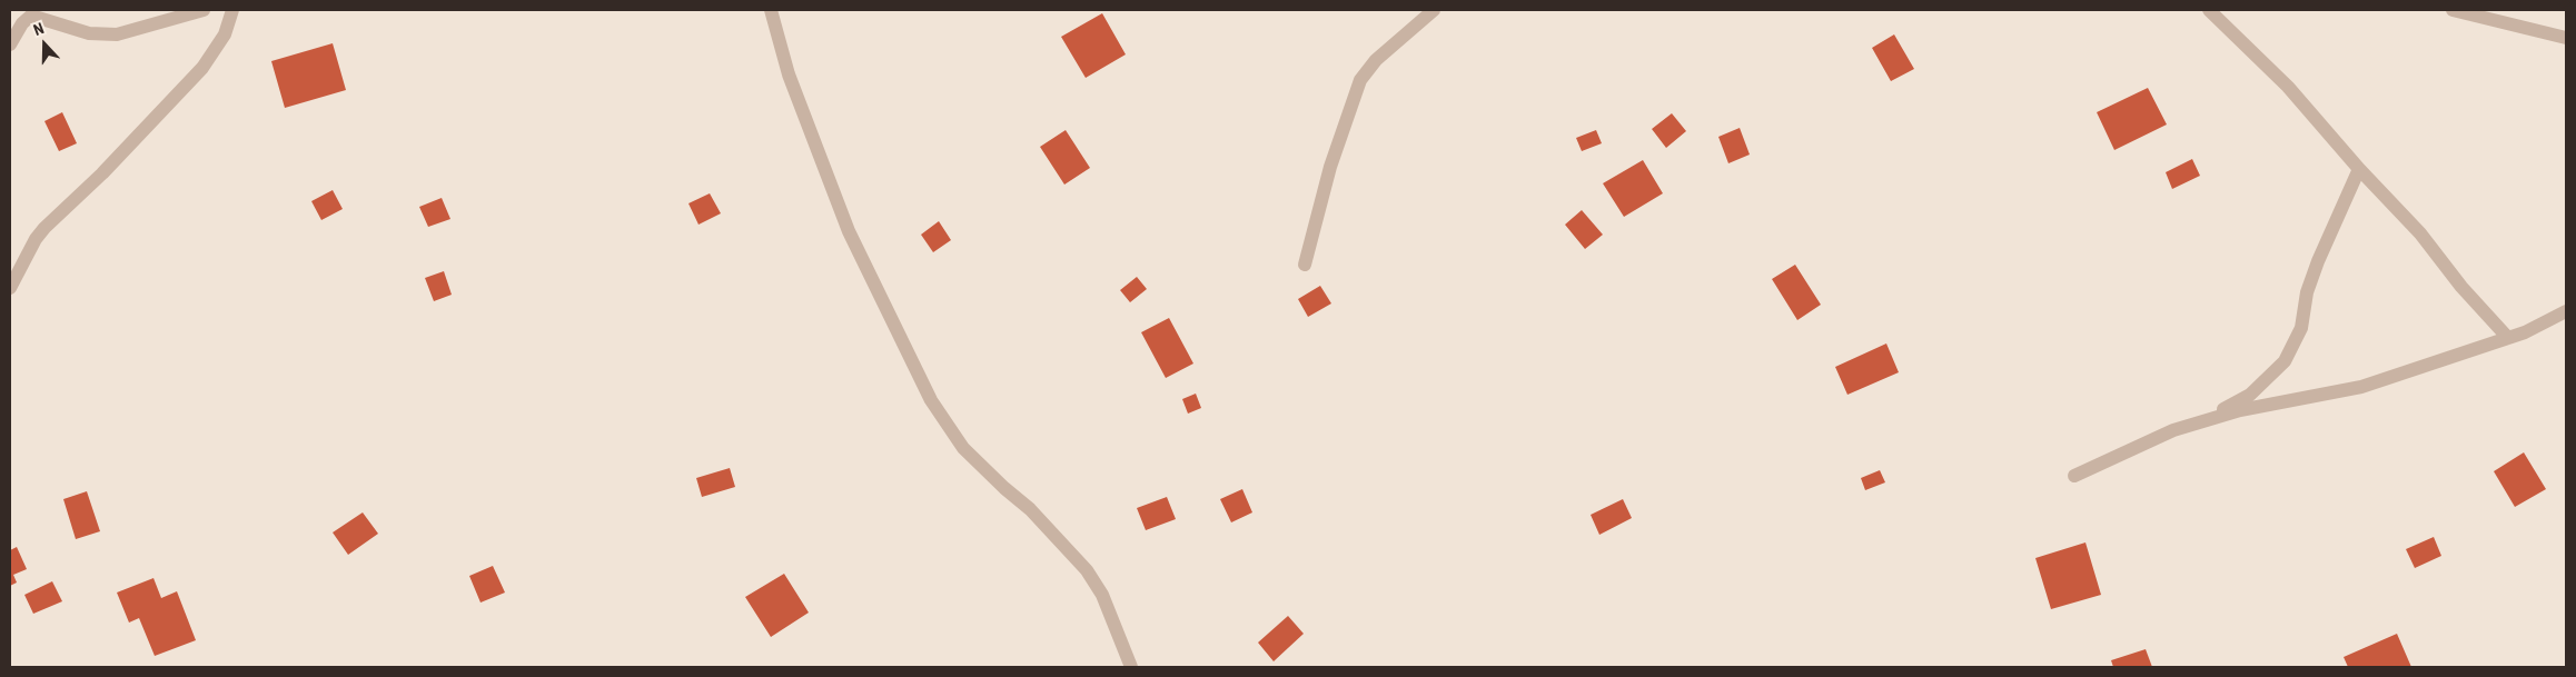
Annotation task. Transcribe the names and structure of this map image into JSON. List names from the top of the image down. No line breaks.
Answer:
{"north":"top"}
